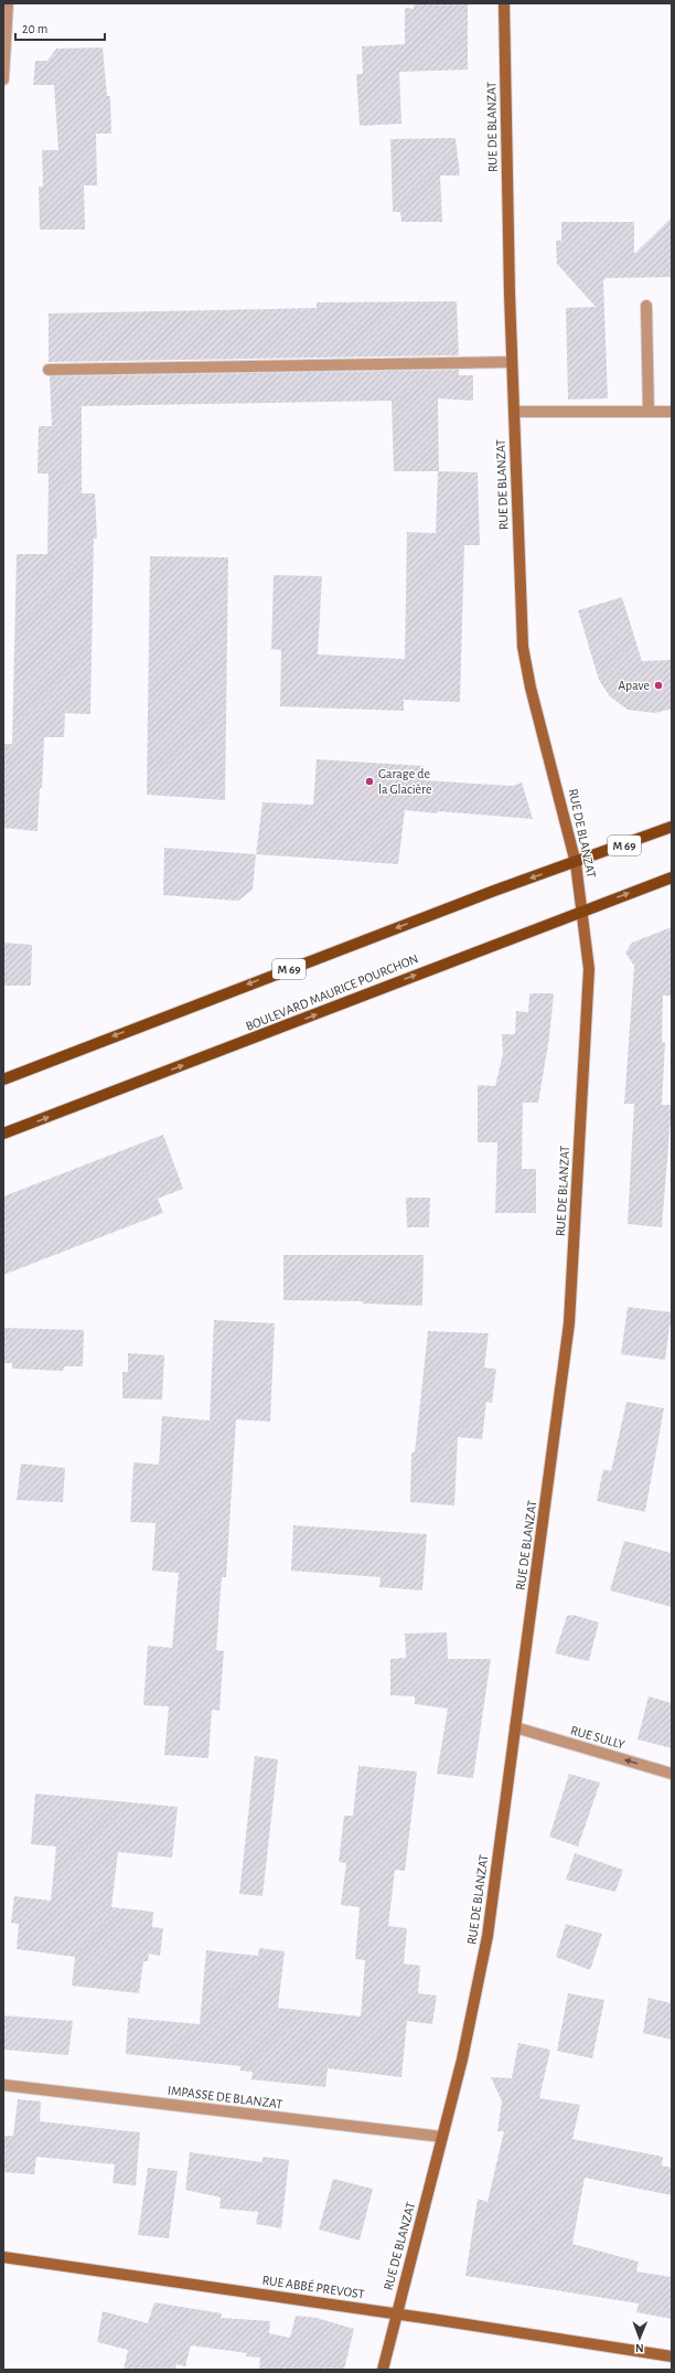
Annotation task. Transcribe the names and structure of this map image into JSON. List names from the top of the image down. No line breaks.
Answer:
{"streets":{"main road":["M 69","BOULEVARD MAURICE POURCHON"],"street":["RUE DE BLANZAT","RUE SULLY","IMPASSE DE BLANZAT","RUE ABBÉ PREVOST"]},"crossings":[["RUE DE BLANZAT","M 69"],["RUE DE BLANZAT","BOULEVARD MAURICE POURCHON"],["RUE DE BLANZAT","RUE SULLY"],["RUE DE BLANZAT","IMPASSE DE BLANZAT"],["RUE DE BLANZAT","RUE ABBÉ PREVOST"]],"one_way":["RUE SULLY"],"places":["Apave","Garage de la Glacière"],"scale_bar":"20 m","north":"bottom"}
